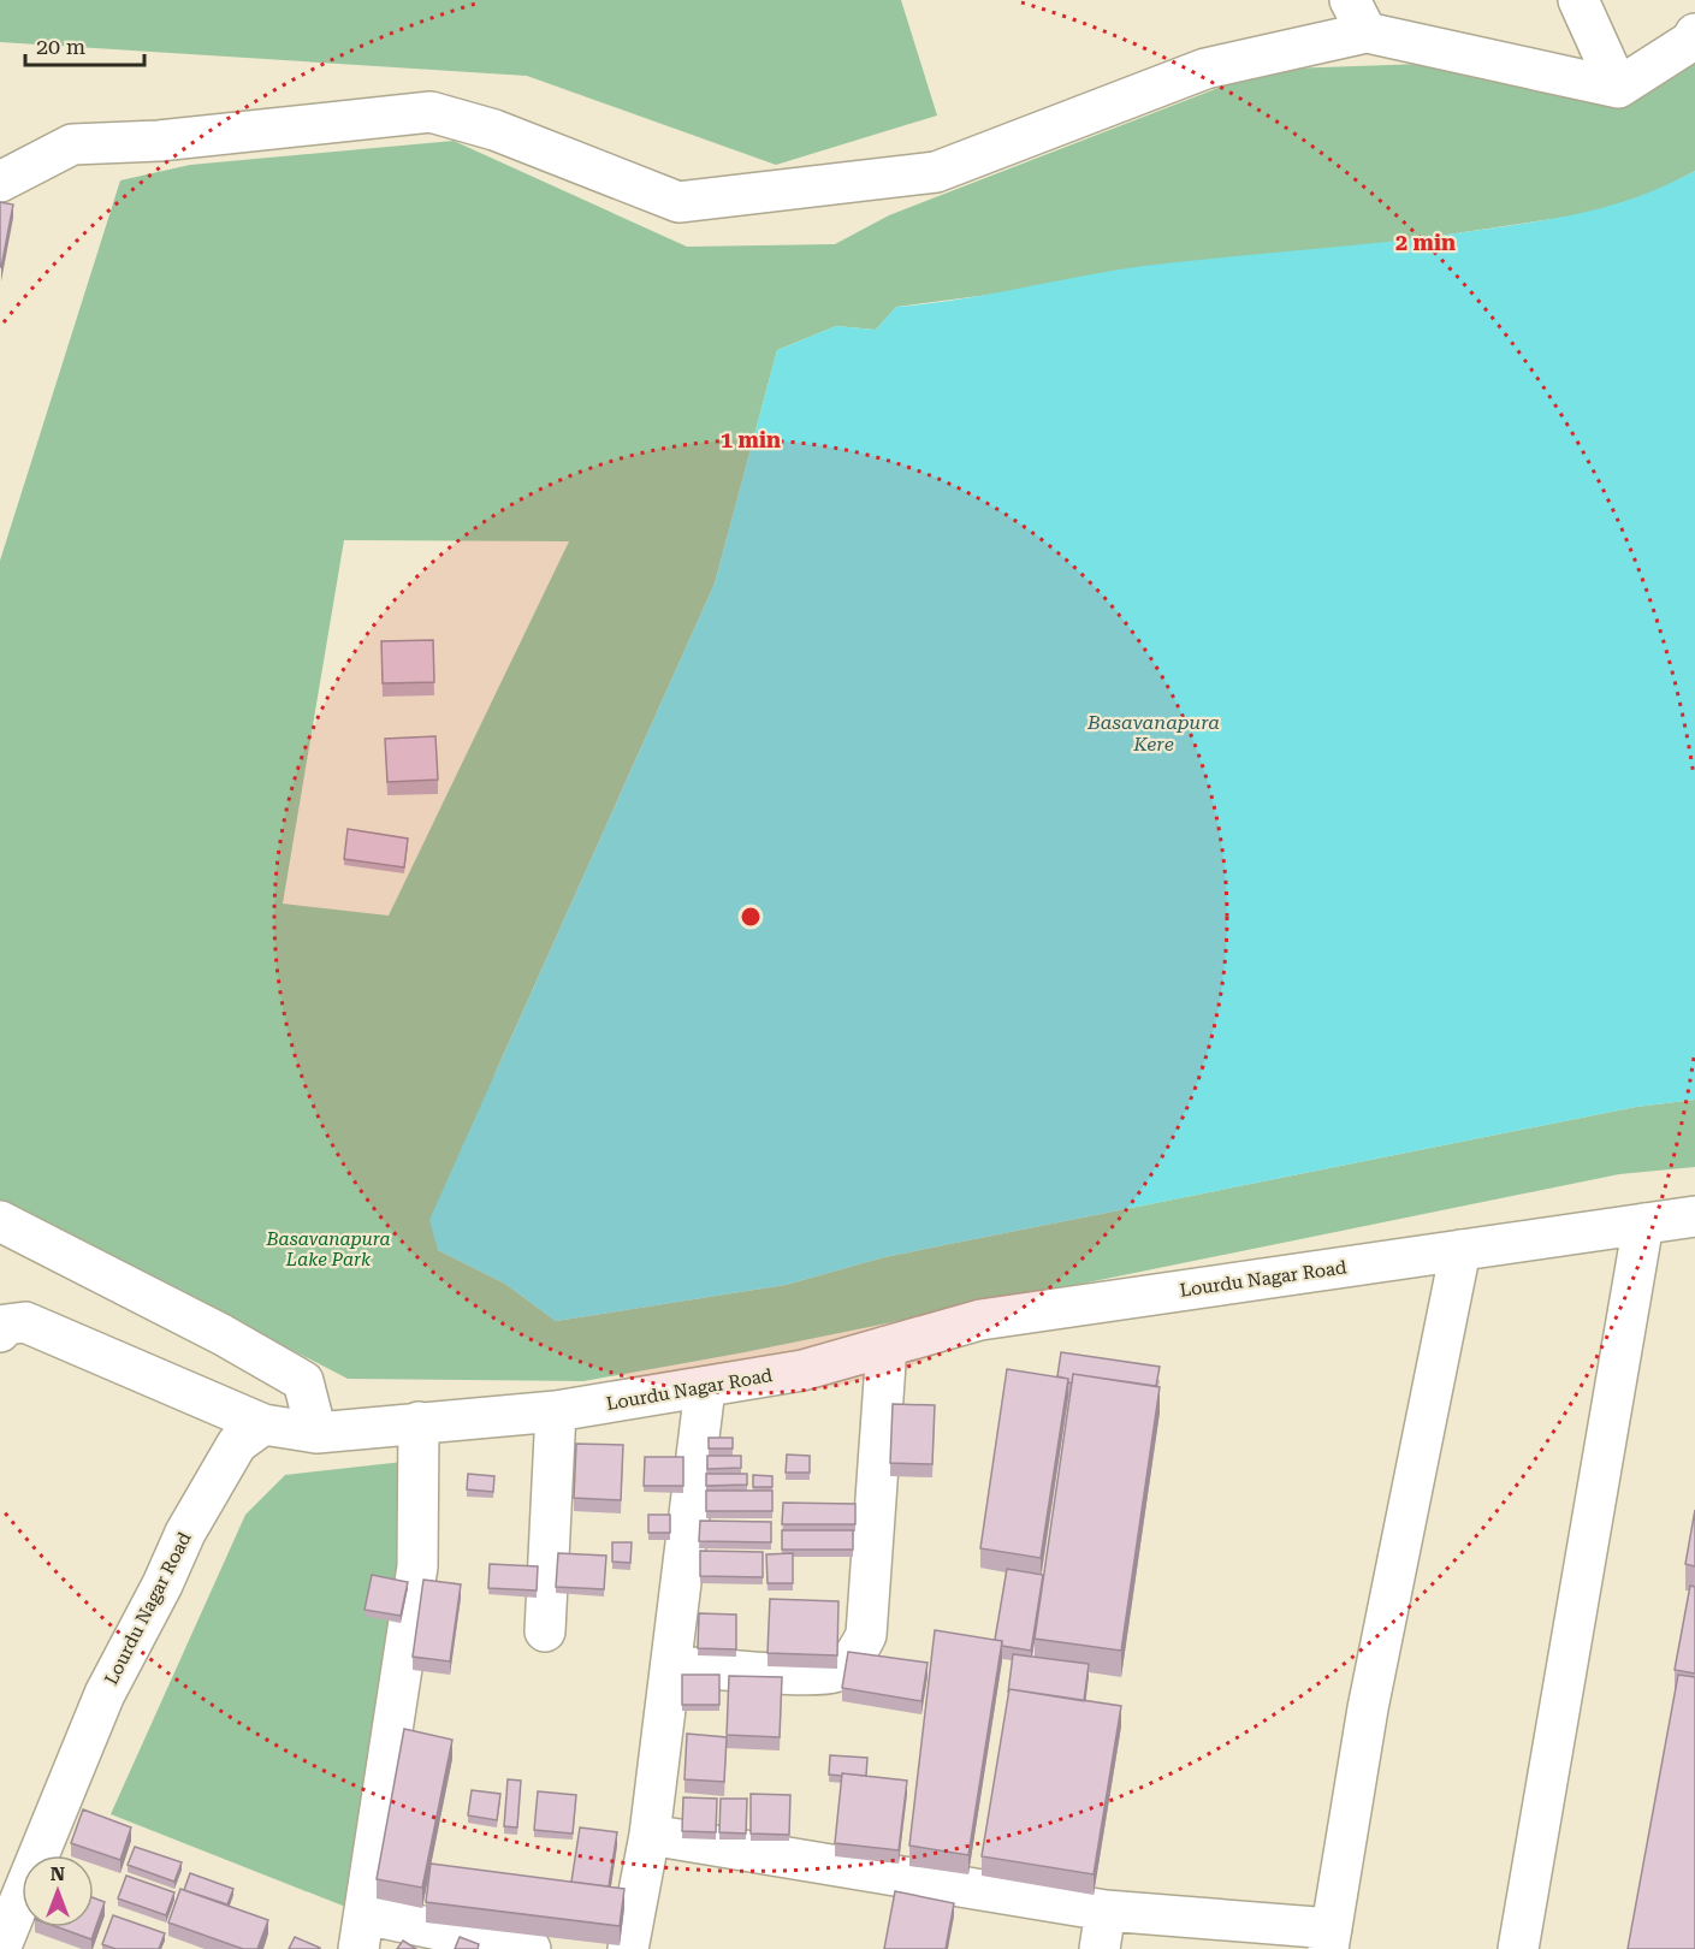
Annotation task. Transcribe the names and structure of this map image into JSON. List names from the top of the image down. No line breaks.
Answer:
{"streets":{"street":["Lourdu Nagar Road"]},"water":["Basavanapura Kere"],"parks":["Basavanapura Lake Park"],"scale_bar":"20 m","north":"top","rings":["2 min","1 min"]}
